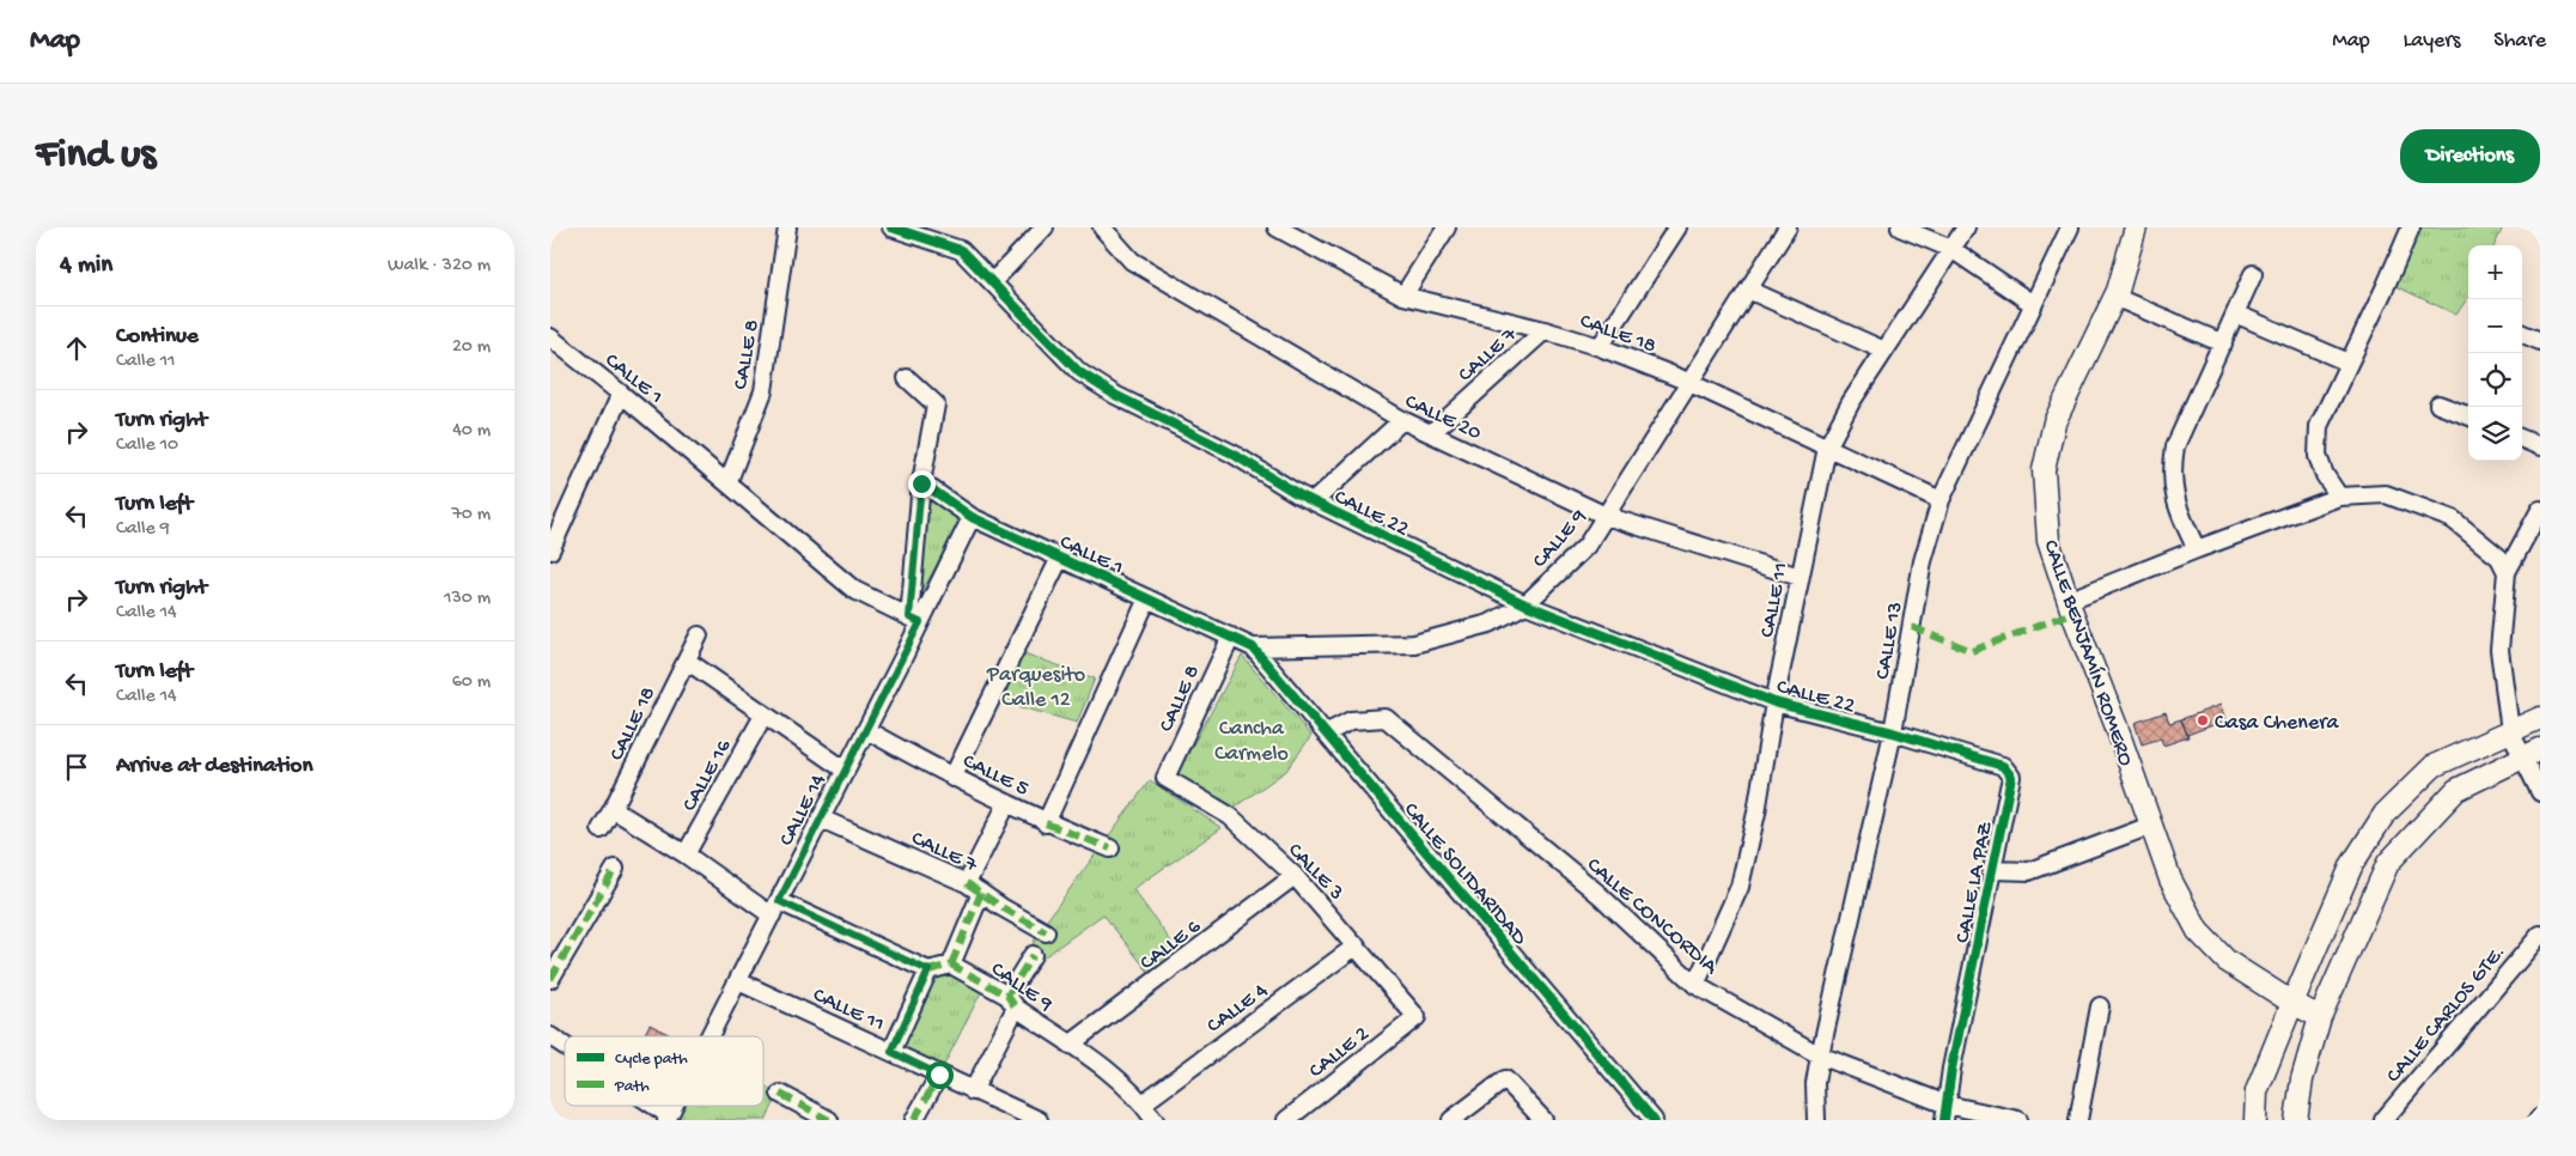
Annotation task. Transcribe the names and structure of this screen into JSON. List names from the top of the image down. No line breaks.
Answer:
{"streets":{"street":["CALLE 18","CALLE 7","CALLE 8","CALLE 1","CALLE 20","CALLE 22","CALLE 9","CALLE 11","CALLE 13","CALLE BENJAMÍN ROMERO","CALLE 5","CALLE 16","CALLE 14","CALLE 3","CALLE SOLIDARIDAD","CALLE LA PAZ","CALLE CONCORDIA","CALLE 6","CALLE 4","CALLE CARLOS GTE.","CALLE 2"]},"crossings":[["CALLE 18","CALLE 7"],["CALLE 18","CALLE 9"],["CALLE 18","CALLE 11"],["CALLE 18","CALLE 13"],["CALLE 7","CALLE 20"],["CALLE 7","CALLE 14"],["CALLE 8","CALLE 1"],["CALLE 8","CALLE 3"],["CALLE 1","CALLE 9"],["CALLE 1","CALLE 14"],["CALLE 1","CALLE SOLIDARIDAD"],["CALLE 20","CALLE 9"],["CALLE 20","CALLE 11"],["CALLE 22","CALLE 9"],["CALLE 22","CALLE 11"],["CALLE 22","CALLE 13"],["CALLE 22","CALLE LA PAZ"],["CALLE 9","CALLE SOLIDARIDAD"],["CALLE 9","CALLE 6"],["CALLE 9","CALLE 4"],["CALLE 11","CALLE 14"],["CALLE 11","CALLE CONCORDIA"],["CALLE 13","CALLE LA PAZ"],["CALLE 13","CALLE CONCORDIA"],["CALLE 5","CALLE 14"],["CALLE 3","CALLE 6"],["CALLE 3","CALLE 4"],["CALLE 3","CALLE 2"],["CALLE SOLIDARIDAD","CALLE CONCORDIA"],["CALLE LA PAZ","CALLE CONCORDIA"]],"parks":["Parquesito Calle 12","Cancha Carmelo"],"places":["Casa Chenera"],"legend":["Cycle path","Path"],"page":{"header":"Map","nav":["Map","Layers","Share"],"buttons":"Directions","title":"Find us","heading":["4 min","Walk · 320 m"],"map_buttons":["+","−"],"list":[["Continue","Calle 11","20 m"],["Turn right","Calle 10","40 m"],["Turn left","Calle 9","70 m"],["Turn right","Calle 14","130 m"],["Turn left","Calle 14","60 m"],"Arrive at destination"]}}
